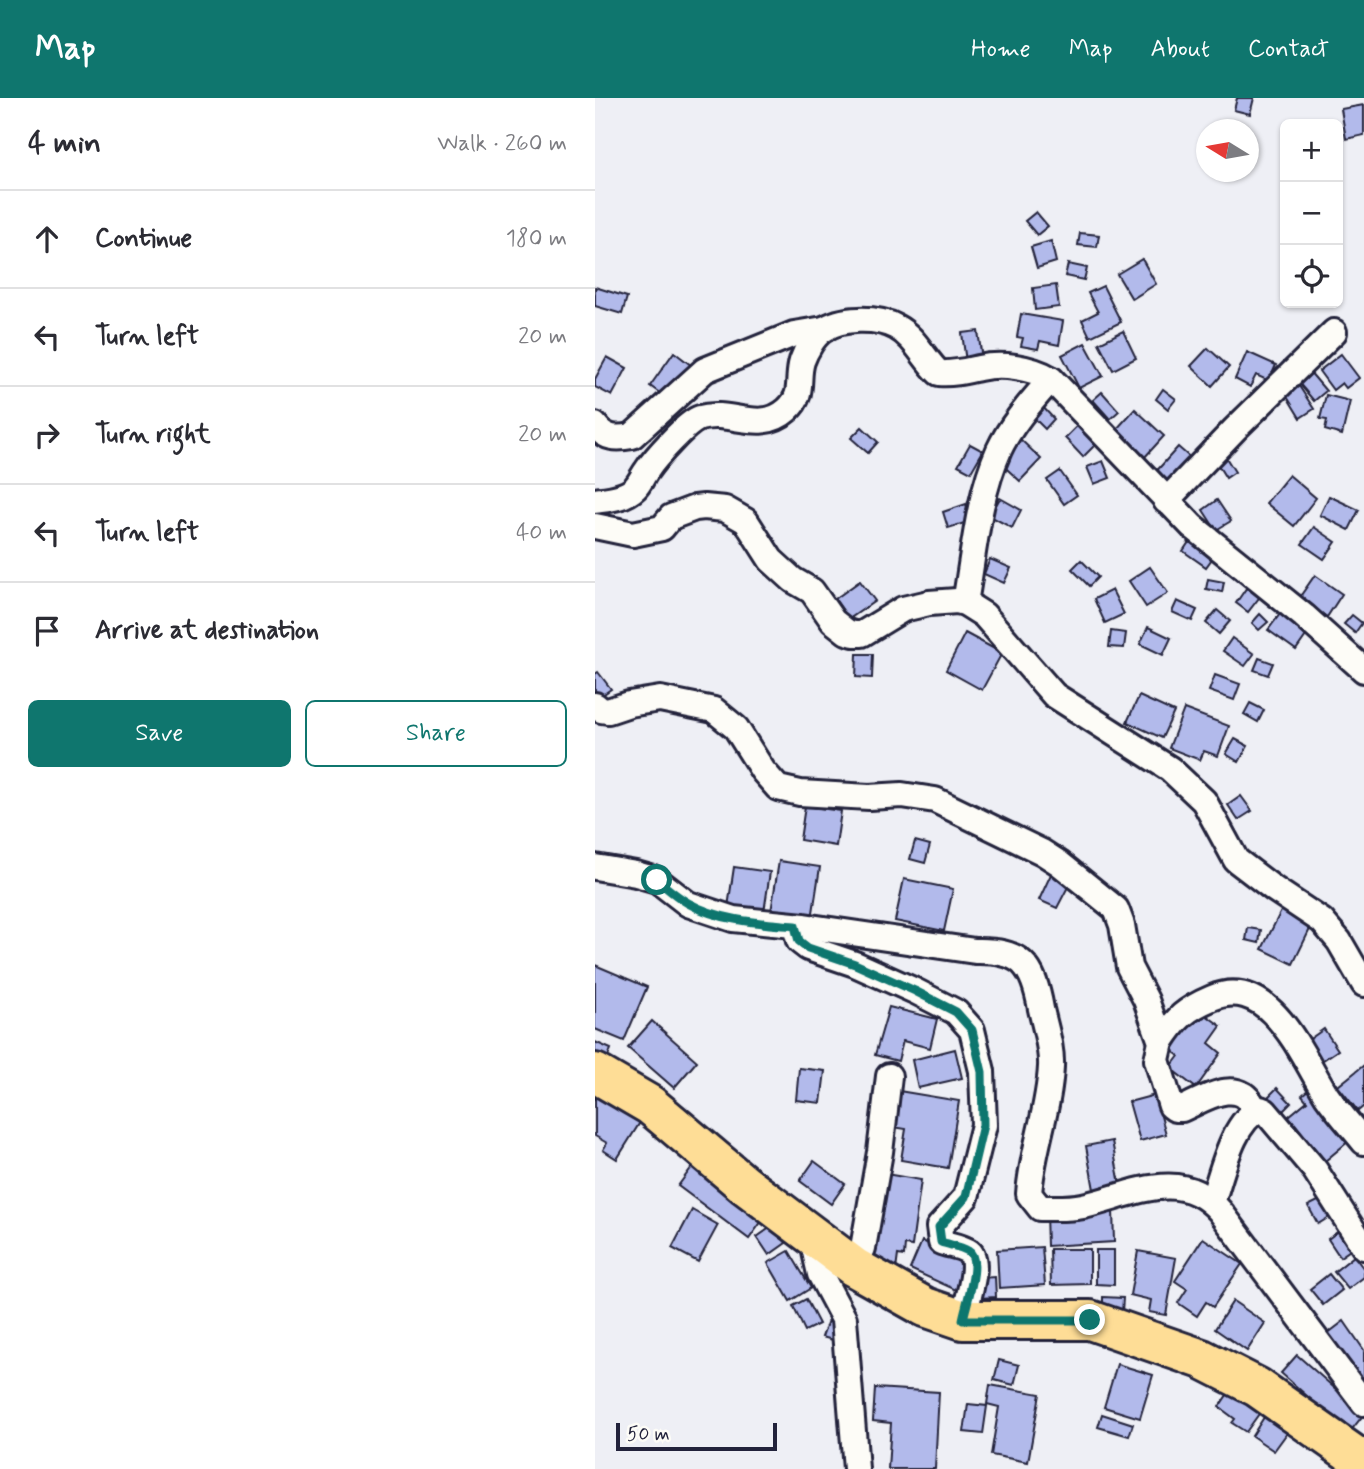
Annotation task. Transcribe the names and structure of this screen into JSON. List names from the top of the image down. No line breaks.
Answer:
{"scale_bar":"50 m","north":"left","page":{"header":"Map","nav":["Home","Map","About","Contact"],"heading":["4 min","Walk · 260 m"],"map_buttons":["+","−"],"list":[["Continue","180 m"],["Turn left","20 m"],["Turn right","20 m"],["Turn left","40 m"],"Arrive at destination"],"buttons":["Save","Share"],"scale":"50 m"}}
